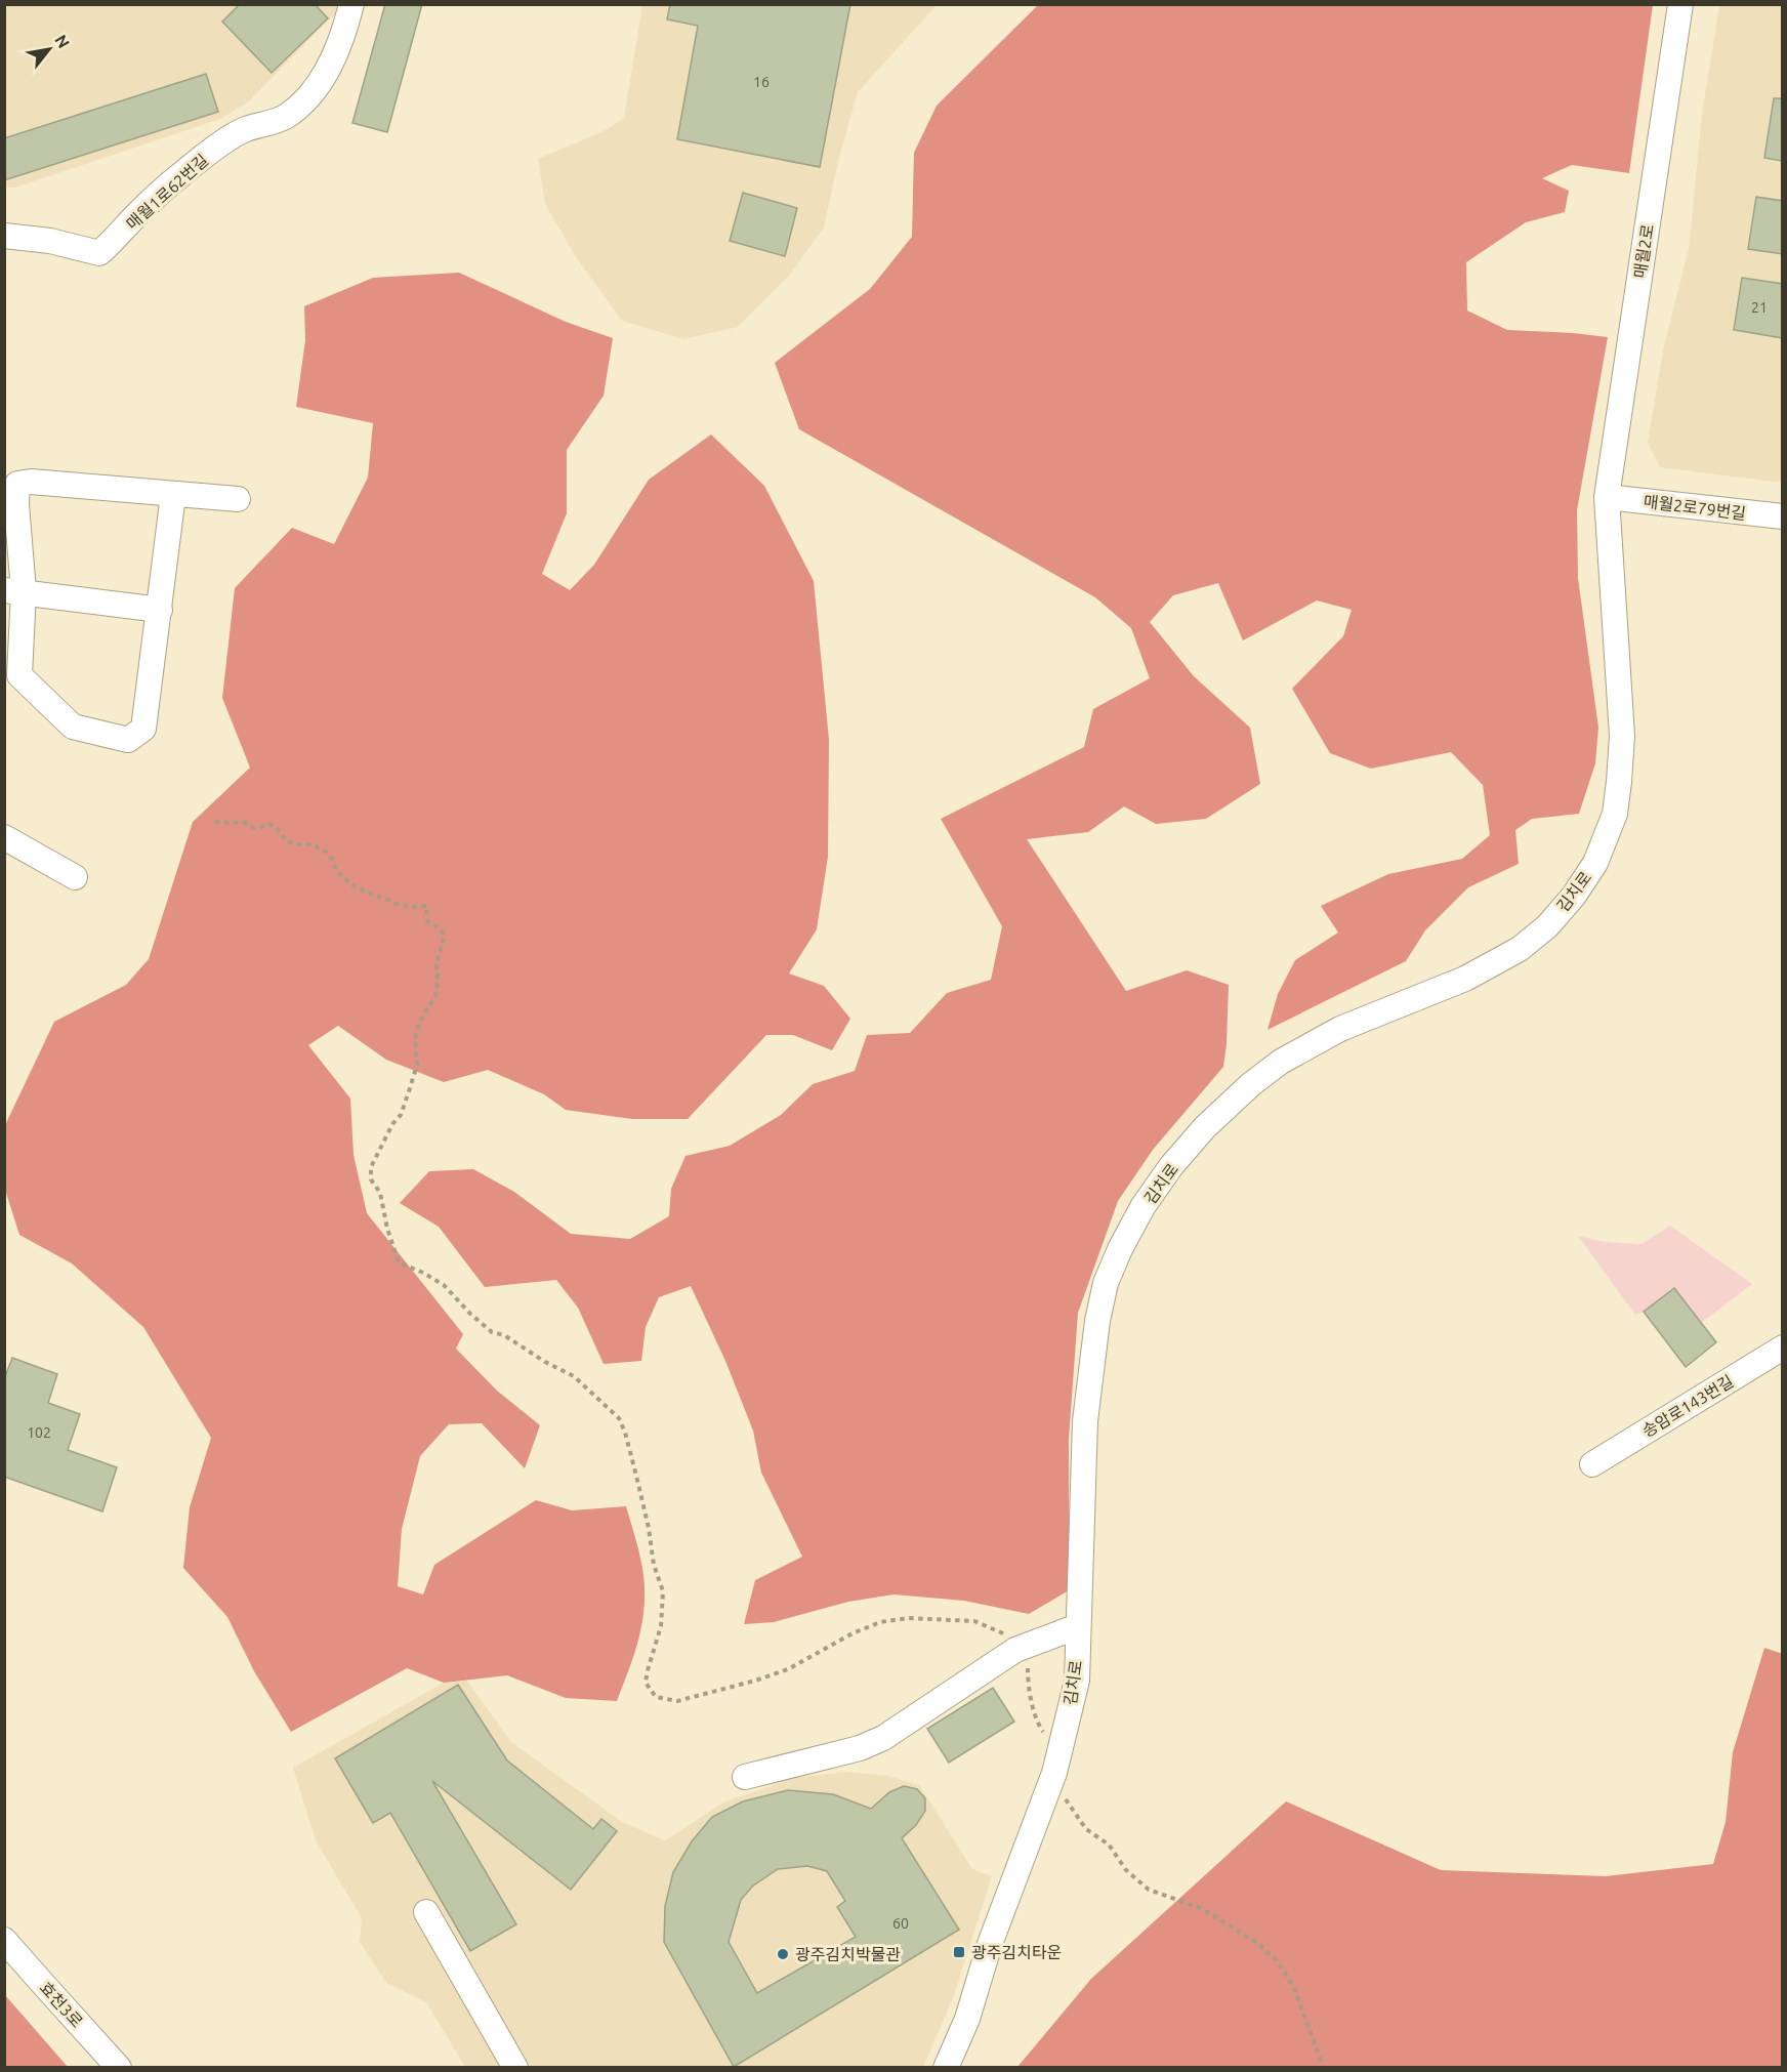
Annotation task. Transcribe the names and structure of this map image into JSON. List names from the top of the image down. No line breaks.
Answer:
{"streets":{"street":["매월1로62번길","매월2로","매월2로79번길","김치로","송암로143번길","효천3로"]},"crossings":[["매월2로","매월2로79번길"],["매월2로","김치로"],["매월2로79번길","김치로"]],"places":{"transit":["광주김치타운"],"other":["광주김치박물관"]},"house_numbers":["16","21","102","60"],"north":"top right"}
